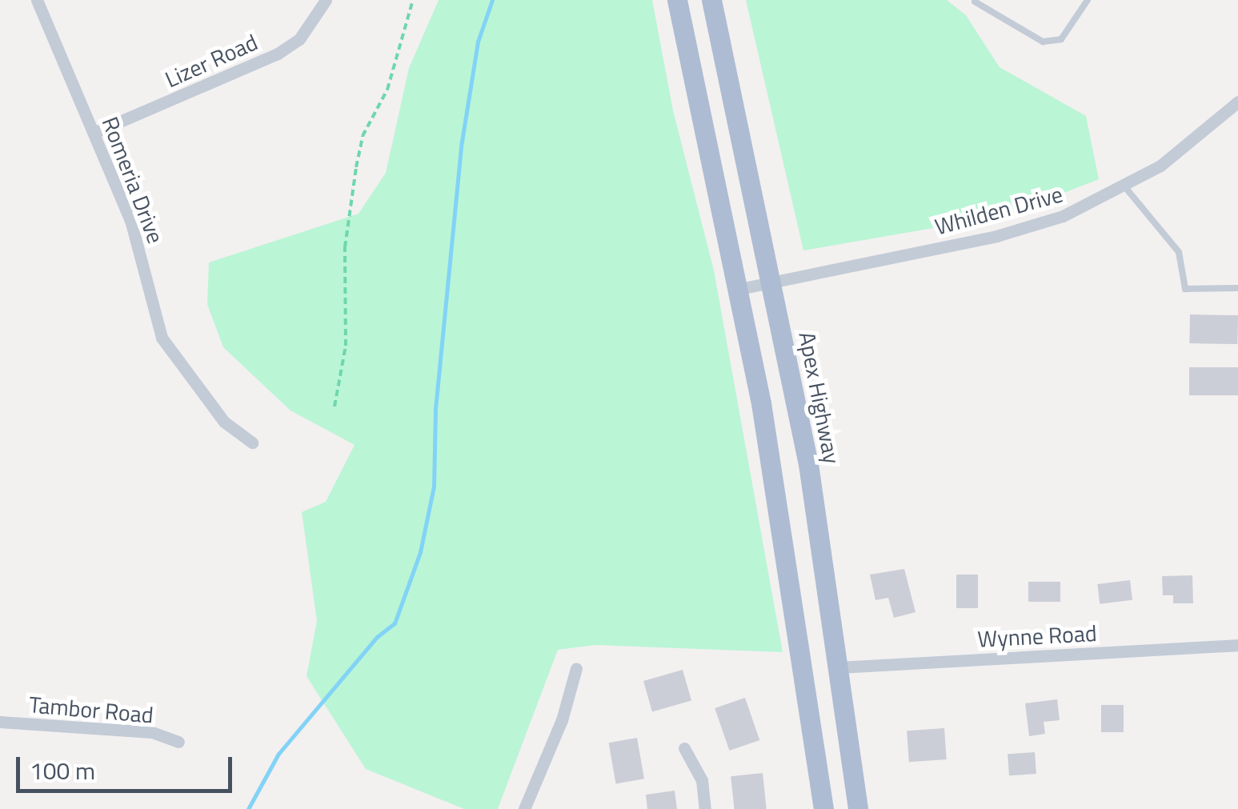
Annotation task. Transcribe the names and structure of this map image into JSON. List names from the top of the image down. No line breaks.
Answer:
{"streets":{"main road":["Apex Highway"],"street":["Lizer Road","Romeria Drive","Whilden Drive","Wynne Road","Tambor Road"]},"crossings":[["Lizer Road","Romeria Drive"],["Whilden Drive","Apex Highway"],["Apex Highway","Wynne Road"]],"scale_bar":"100 m"}
